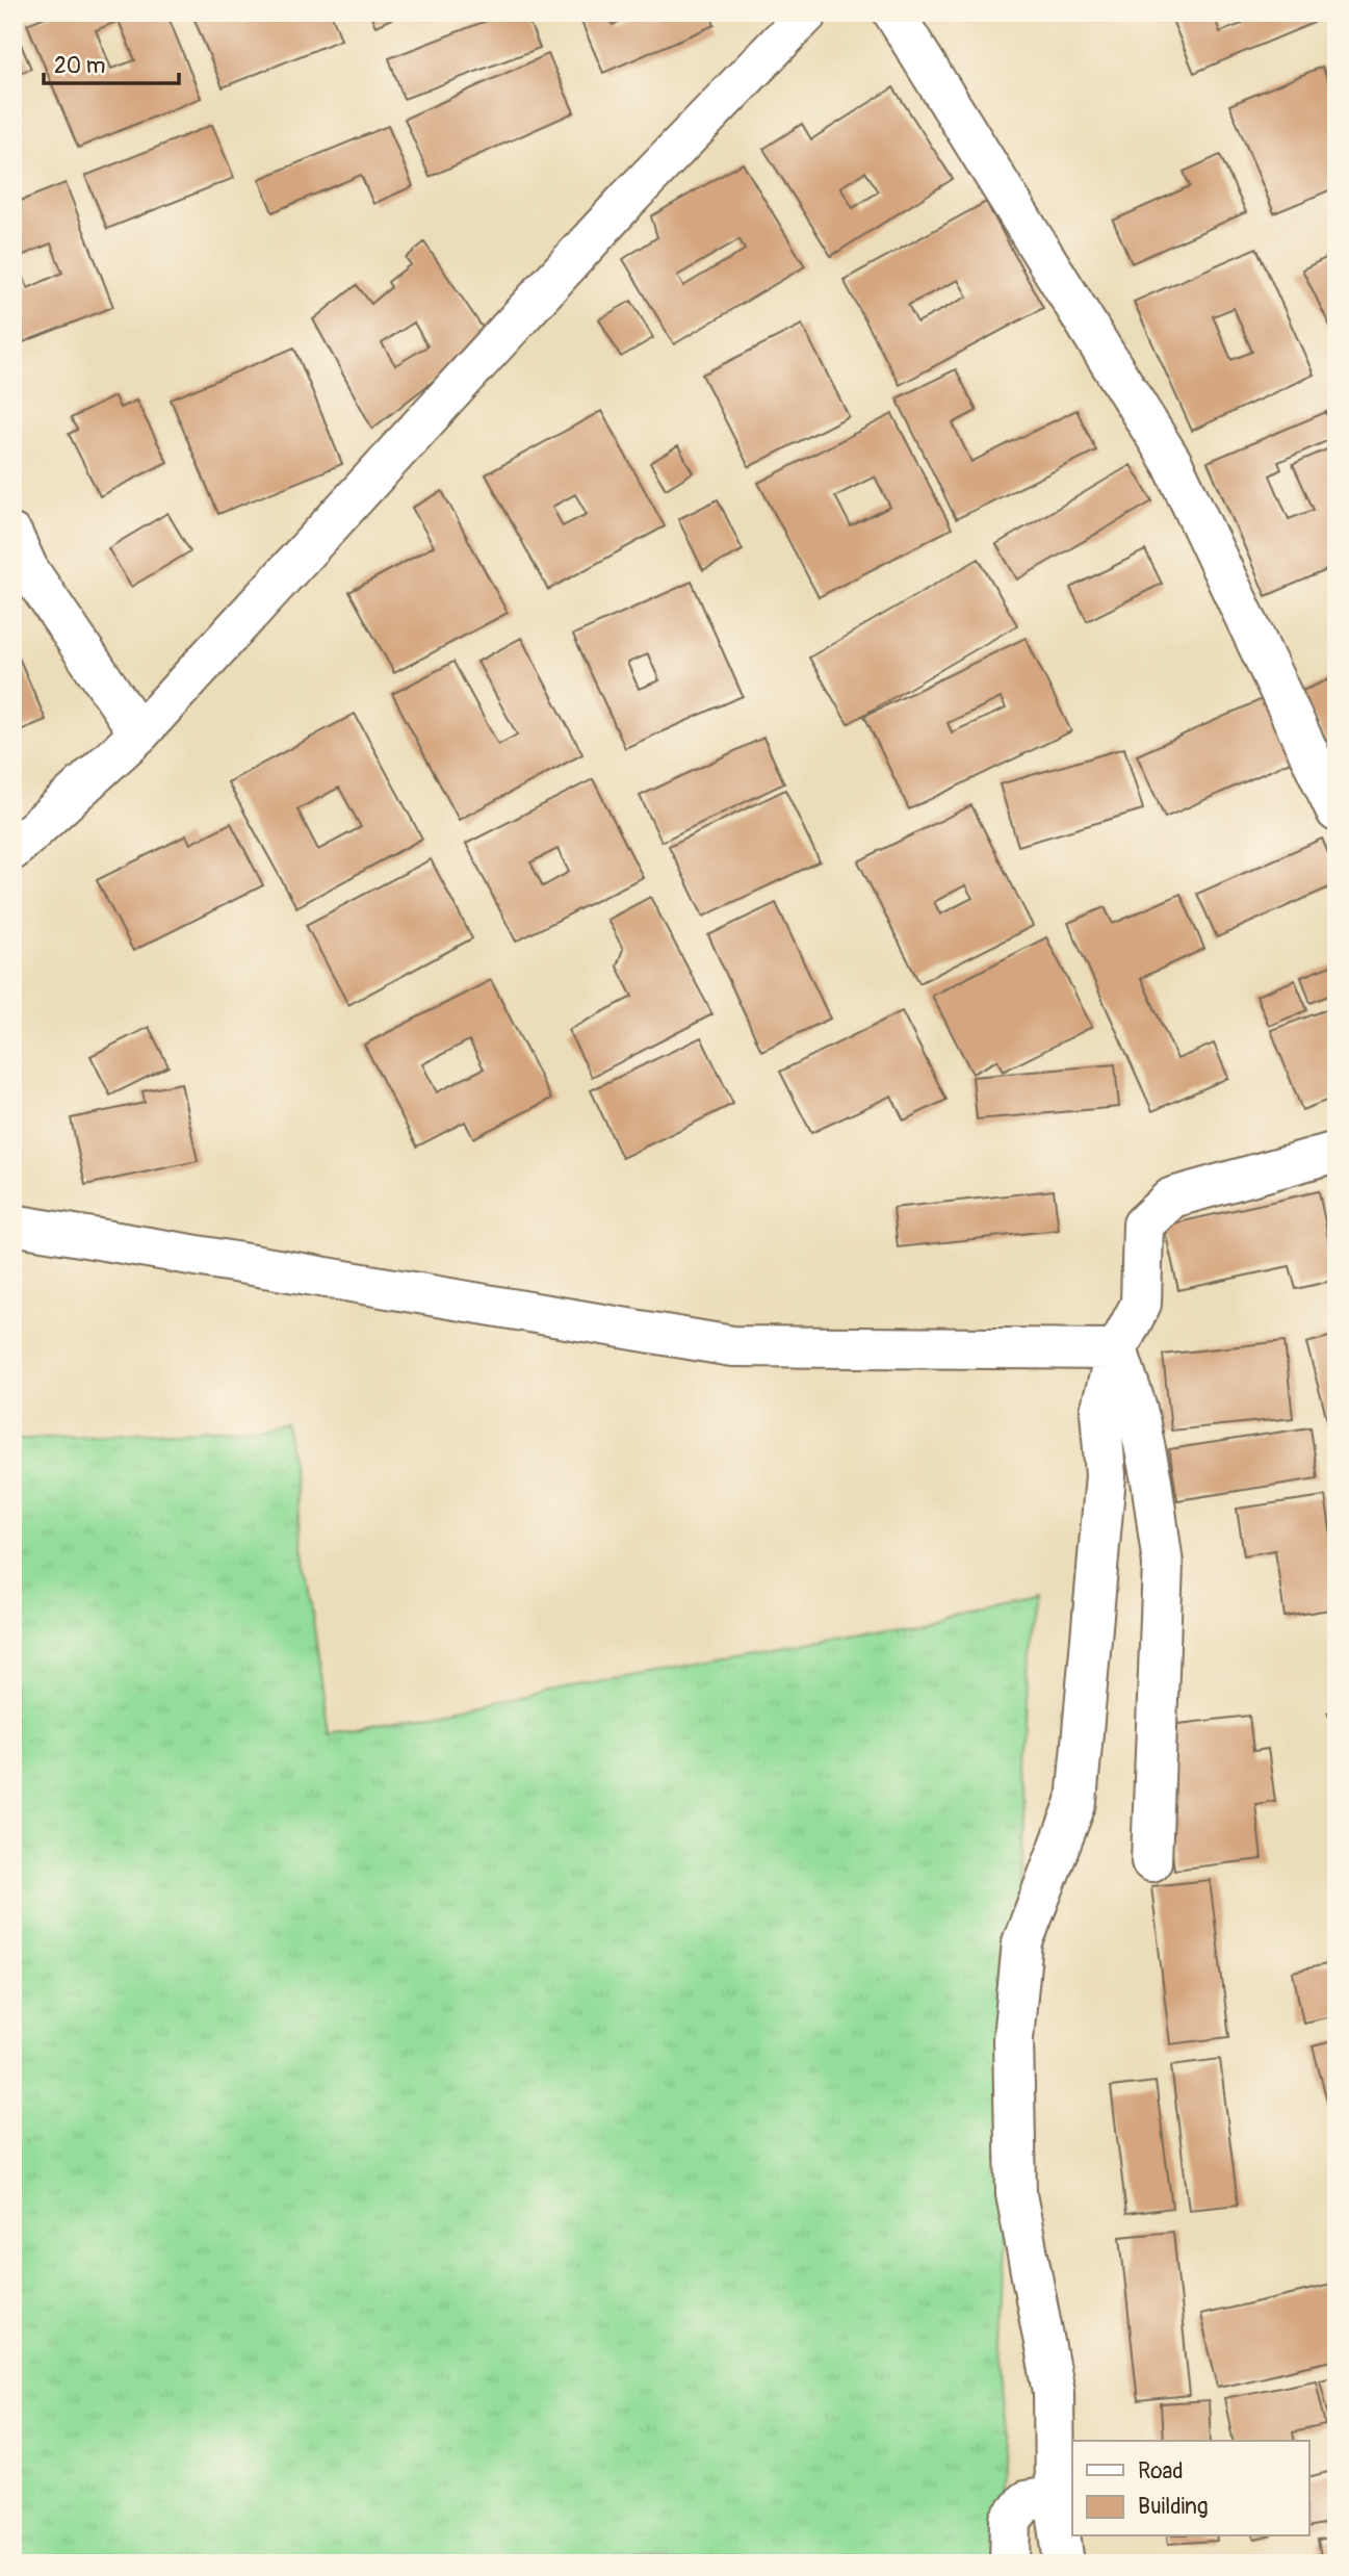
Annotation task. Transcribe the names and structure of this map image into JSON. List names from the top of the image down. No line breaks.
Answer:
{"legend":["Road","Building"],"scale_bar":"20 m"}
